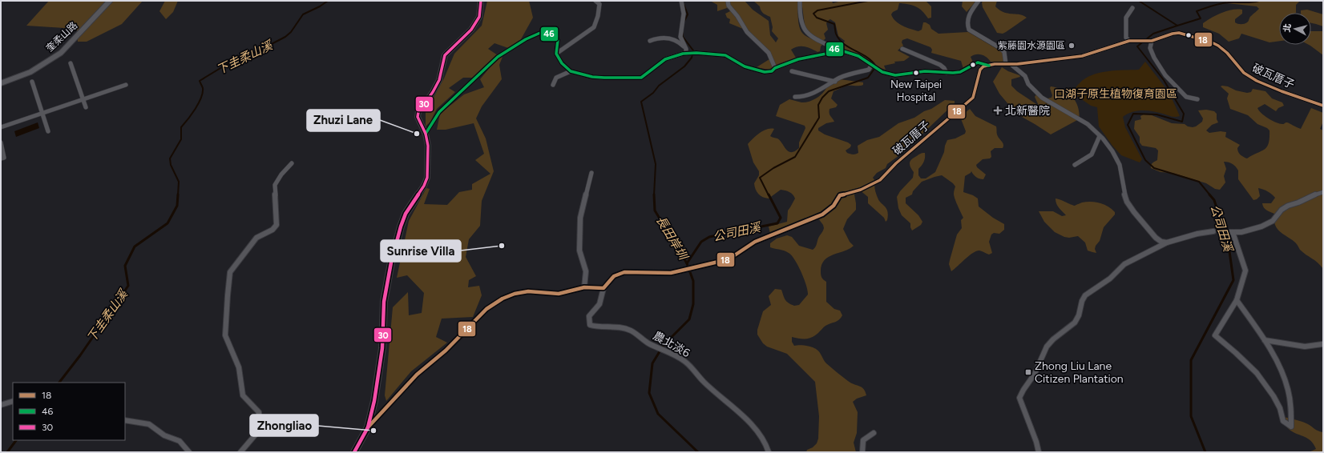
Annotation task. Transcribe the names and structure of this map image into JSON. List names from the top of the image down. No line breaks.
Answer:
{"streets":{"street":["奎柔山路","破瓦厝子","農北淡6"]},"crossings":[["破瓦厝子","農北淡6"]],"water":["下圭柔山溪","公司田溪","長田岸圳"],"parks":["口湖子原生植物復育園區"],"places":{"other":["紫藤園水源園區","New Taipei Hospital","Zhuzi Lane","Sunrise Villa","Zhongliao"],"health":["北新醫院"],"transit":["Zhong Liu Lane Citizen Plantation"]},"lines":["transit line 30","transit line 18","transit line 46"],"legend":["18","46","30"],"north":"left"}
